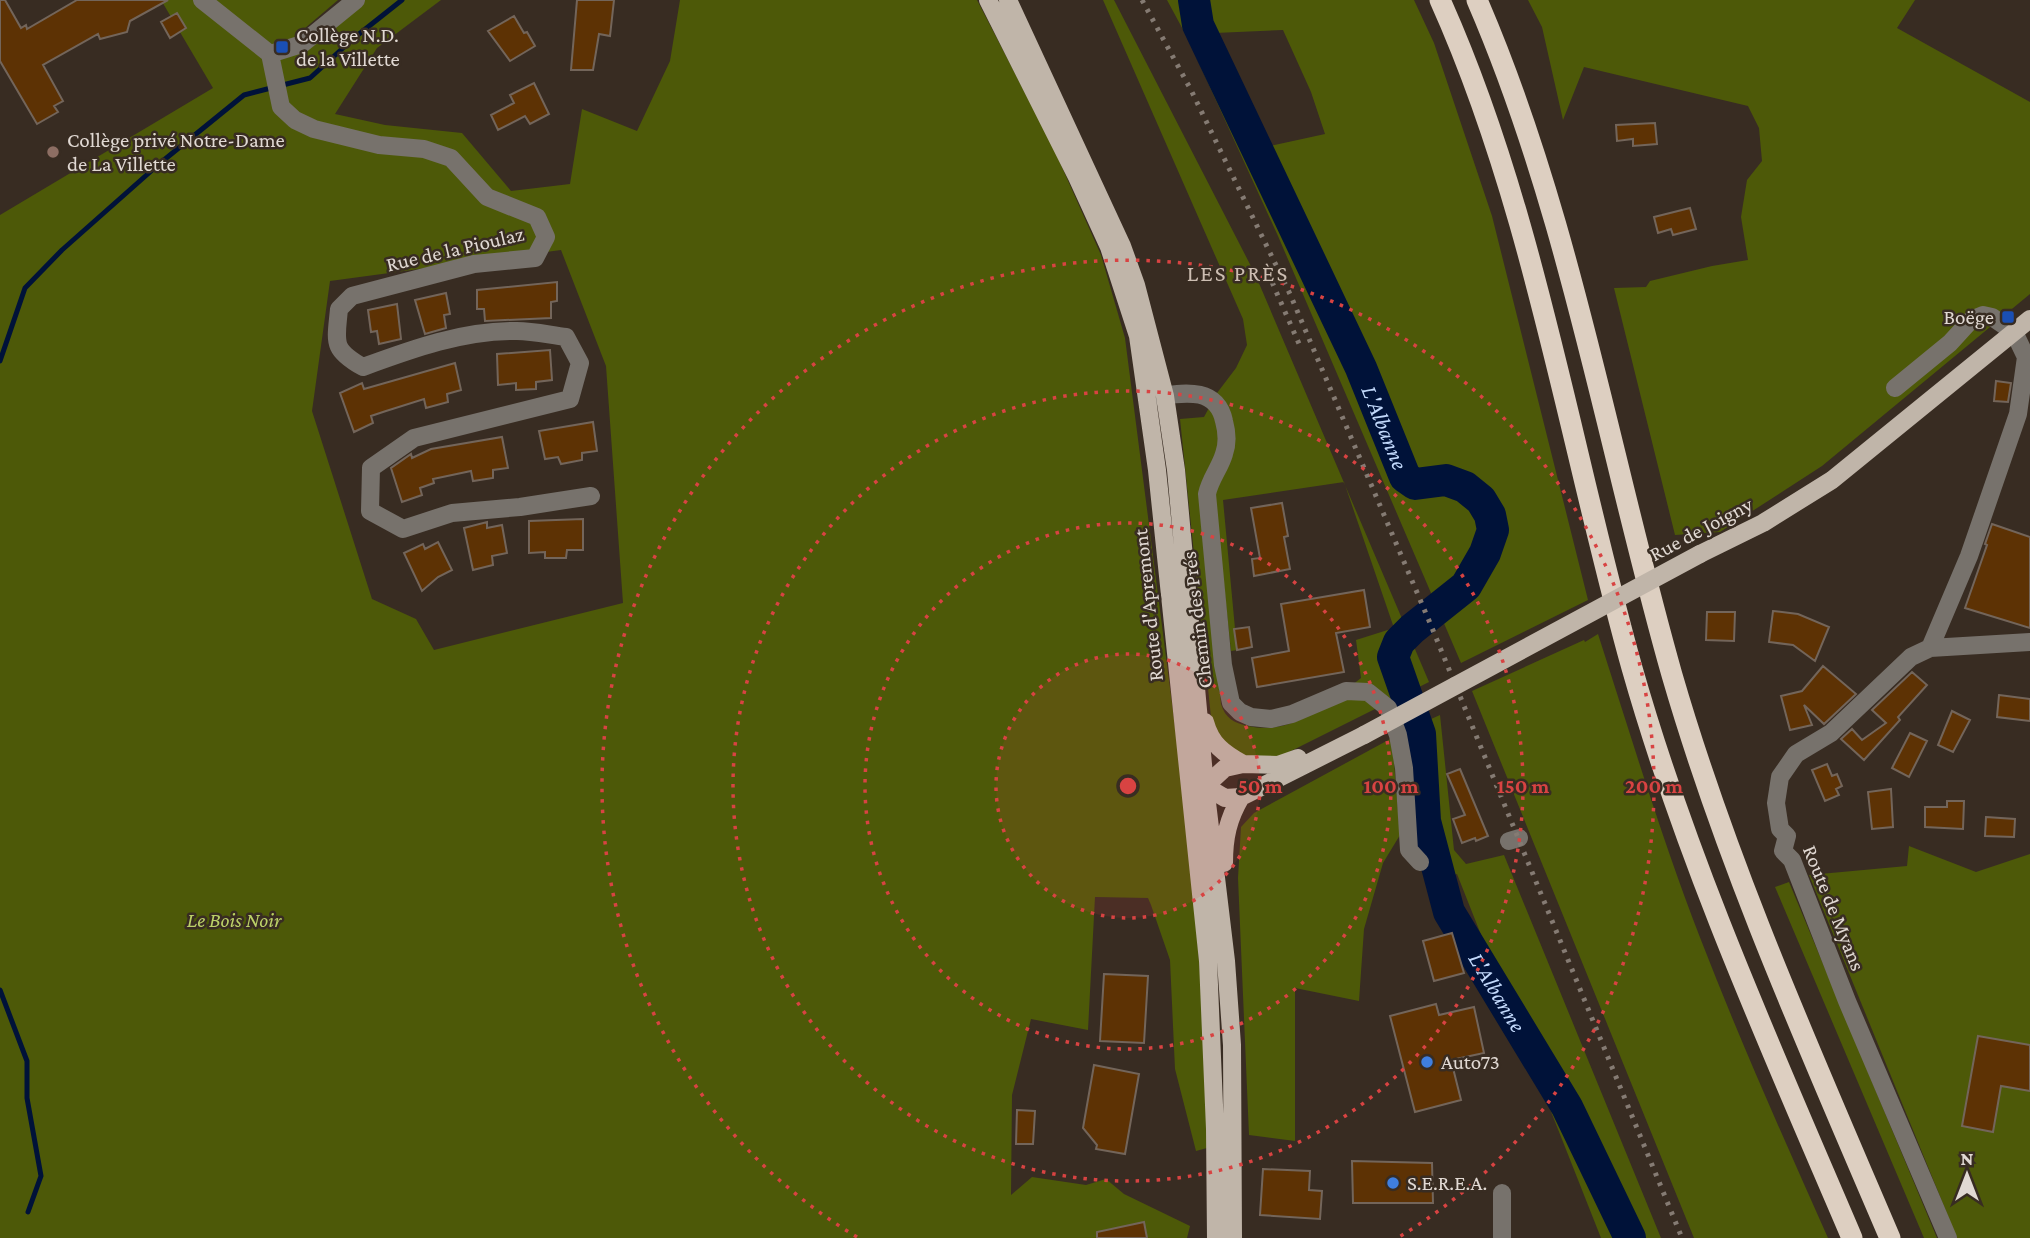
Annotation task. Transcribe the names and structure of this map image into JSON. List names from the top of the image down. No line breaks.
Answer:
{"streets":{"main road":["Rue de Joigny","Route d'Apremont"],"street":["Rue de la Pioulaz","Chemin des Prés","Route de Myans"]},"crossings":[["Rue de Joigny","Route d'Apremont"],["Route d'Apremont","Chemin des Prés"]],"districts":["LES PRÈS"],"water":["L'Albanne"],"parks":["Le Bois Noir"],"places":{"transit":["Collège N.D. de la Villette","Boëge"],"other":["Collège privé Notre-Dame de La Villette","Auto73","S.E.R.E.A."]},"north":"top","rings":["50 m","100 m","150 m","200 m"]}
